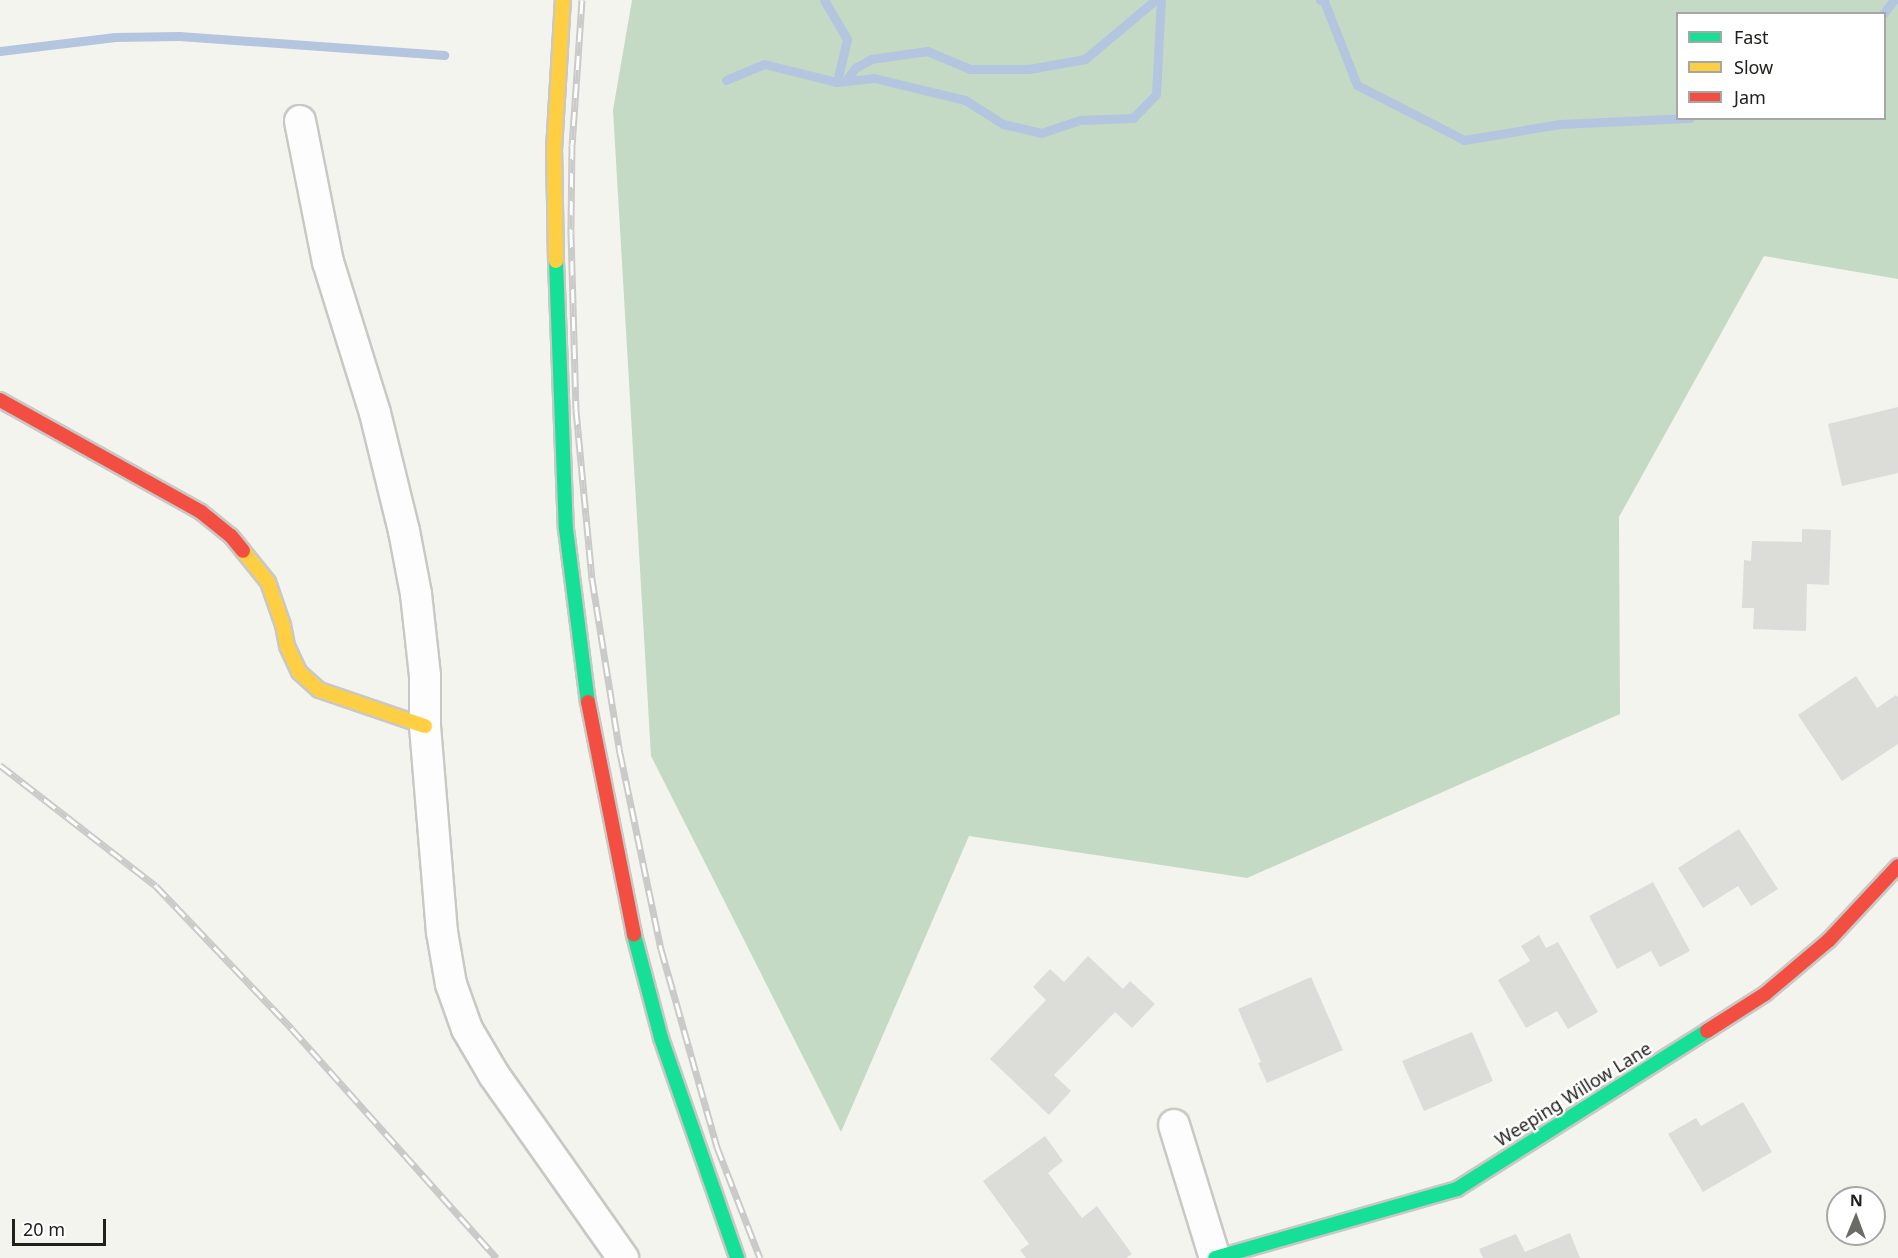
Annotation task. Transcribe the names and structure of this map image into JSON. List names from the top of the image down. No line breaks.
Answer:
{"streets":{"street":["Weeping Willow Lane"]},"legend":["Fast","Slow","Jam"],"scale_bar":"20 m","north":"top"}
